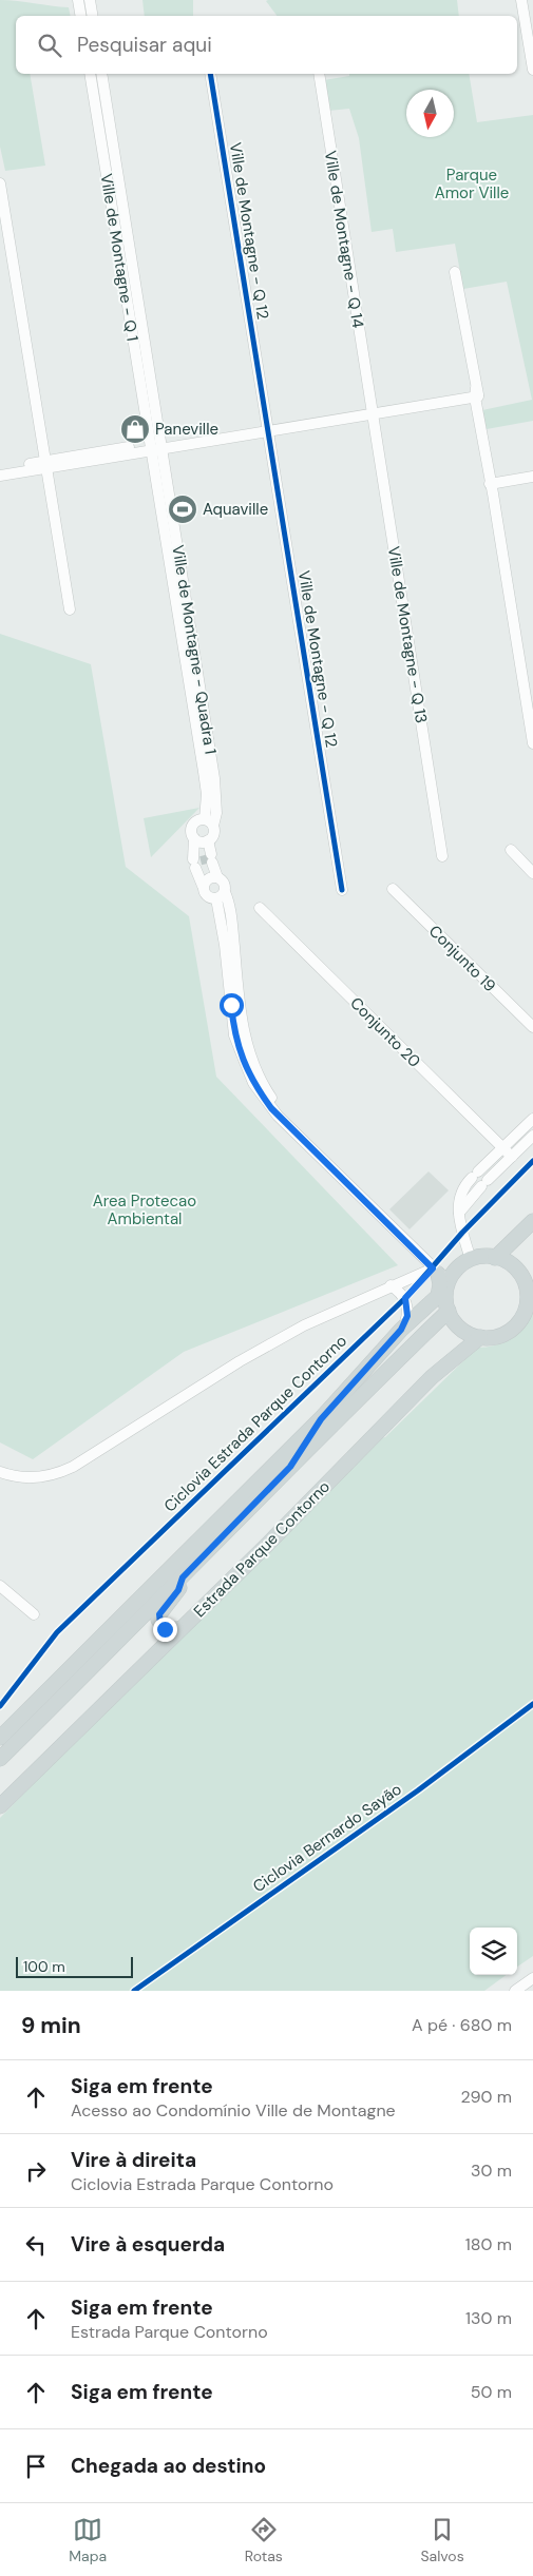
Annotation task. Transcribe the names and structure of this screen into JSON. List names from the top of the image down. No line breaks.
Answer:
{"streets":{"main road":["Estrada Parque Contorno"],"street":["Ville de Montagne - Q 12","Ville de Montagne - Q 14","Ville de Montagne - Q 1","Ville de Montagne - Q 13","Ville de Montagne - Quadra 1","Conjunto 19","Conjunto 20"],"cycle path":["Ciclovia Estrada Parque Contorno","Ciclovia Bernardo Sayão"]},"crossings":[["Ville de Montagne - Q 14","Ville de Montagne - Q 13"],["Ville de Montagne - Q 1","Ville de Montagne - Quadra 1"]],"parks":["Parque Amor Ville","Area Protecao Ambiental"],"places":{"shop":["Paneville"],"sports":["Aquaville"]},"scale_bar":"100 m","north":"bottom","page":{"search":"Pesquisar aqui","scale":"100 m","heading":["9 min","A pé · 680 m"],"list":[["Siga em frente","Acesso ao Condomínio Ville de Montagne","290 m"],["Vire à direita","Ciclovia Estrada Parque Contorno","30 m"],["Vire à esquerda","180 m"],["Siga em frente","Estrada Parque Contorno","130 m"],["Siga em frente","50 m"],"Chegada ao destino"],"nav":["Mapa","Rotas","Salvos"]}}
